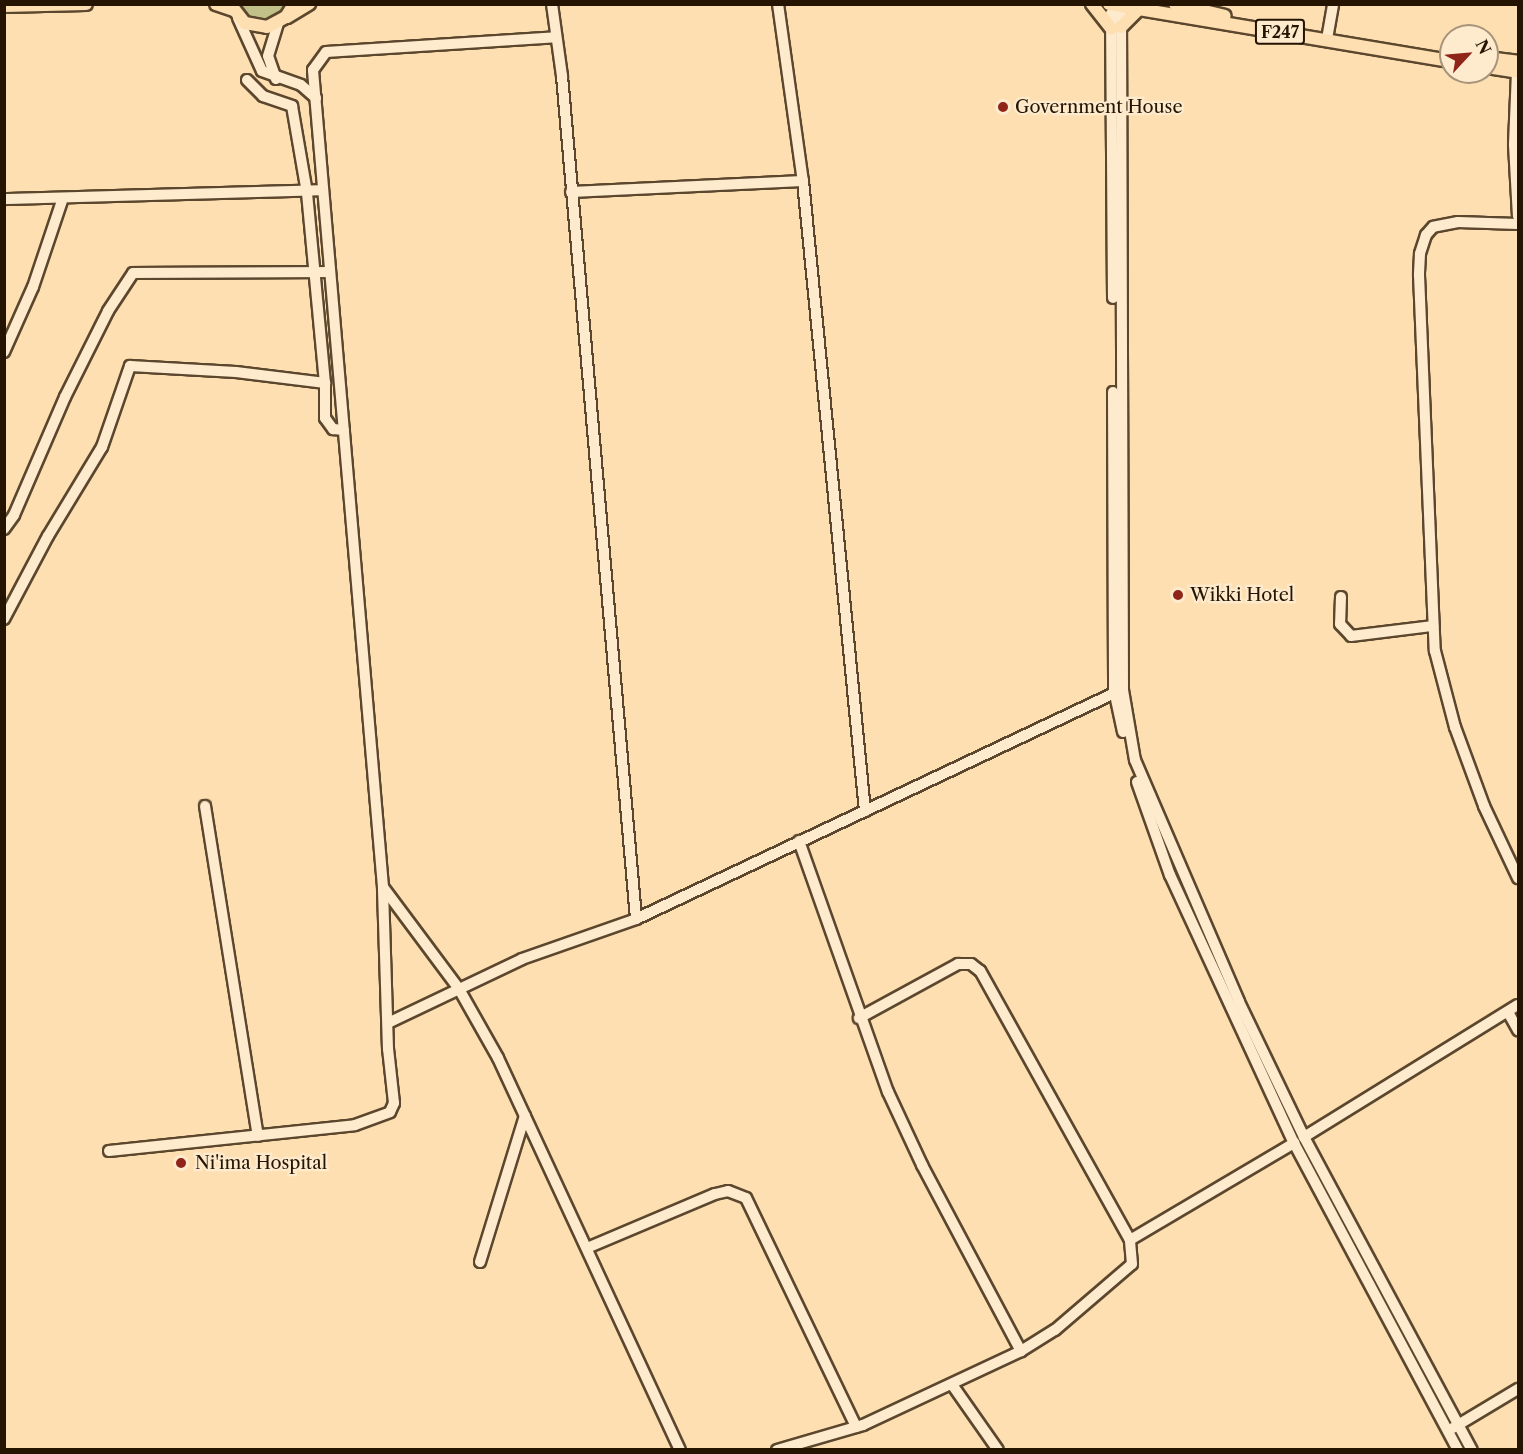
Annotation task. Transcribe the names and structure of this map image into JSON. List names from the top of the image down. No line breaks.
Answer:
{"streets":{"main road":["F247"]},"places":["Government House","Wikki Hotel","Ni'ima Hospital"],"north":"top right"}
